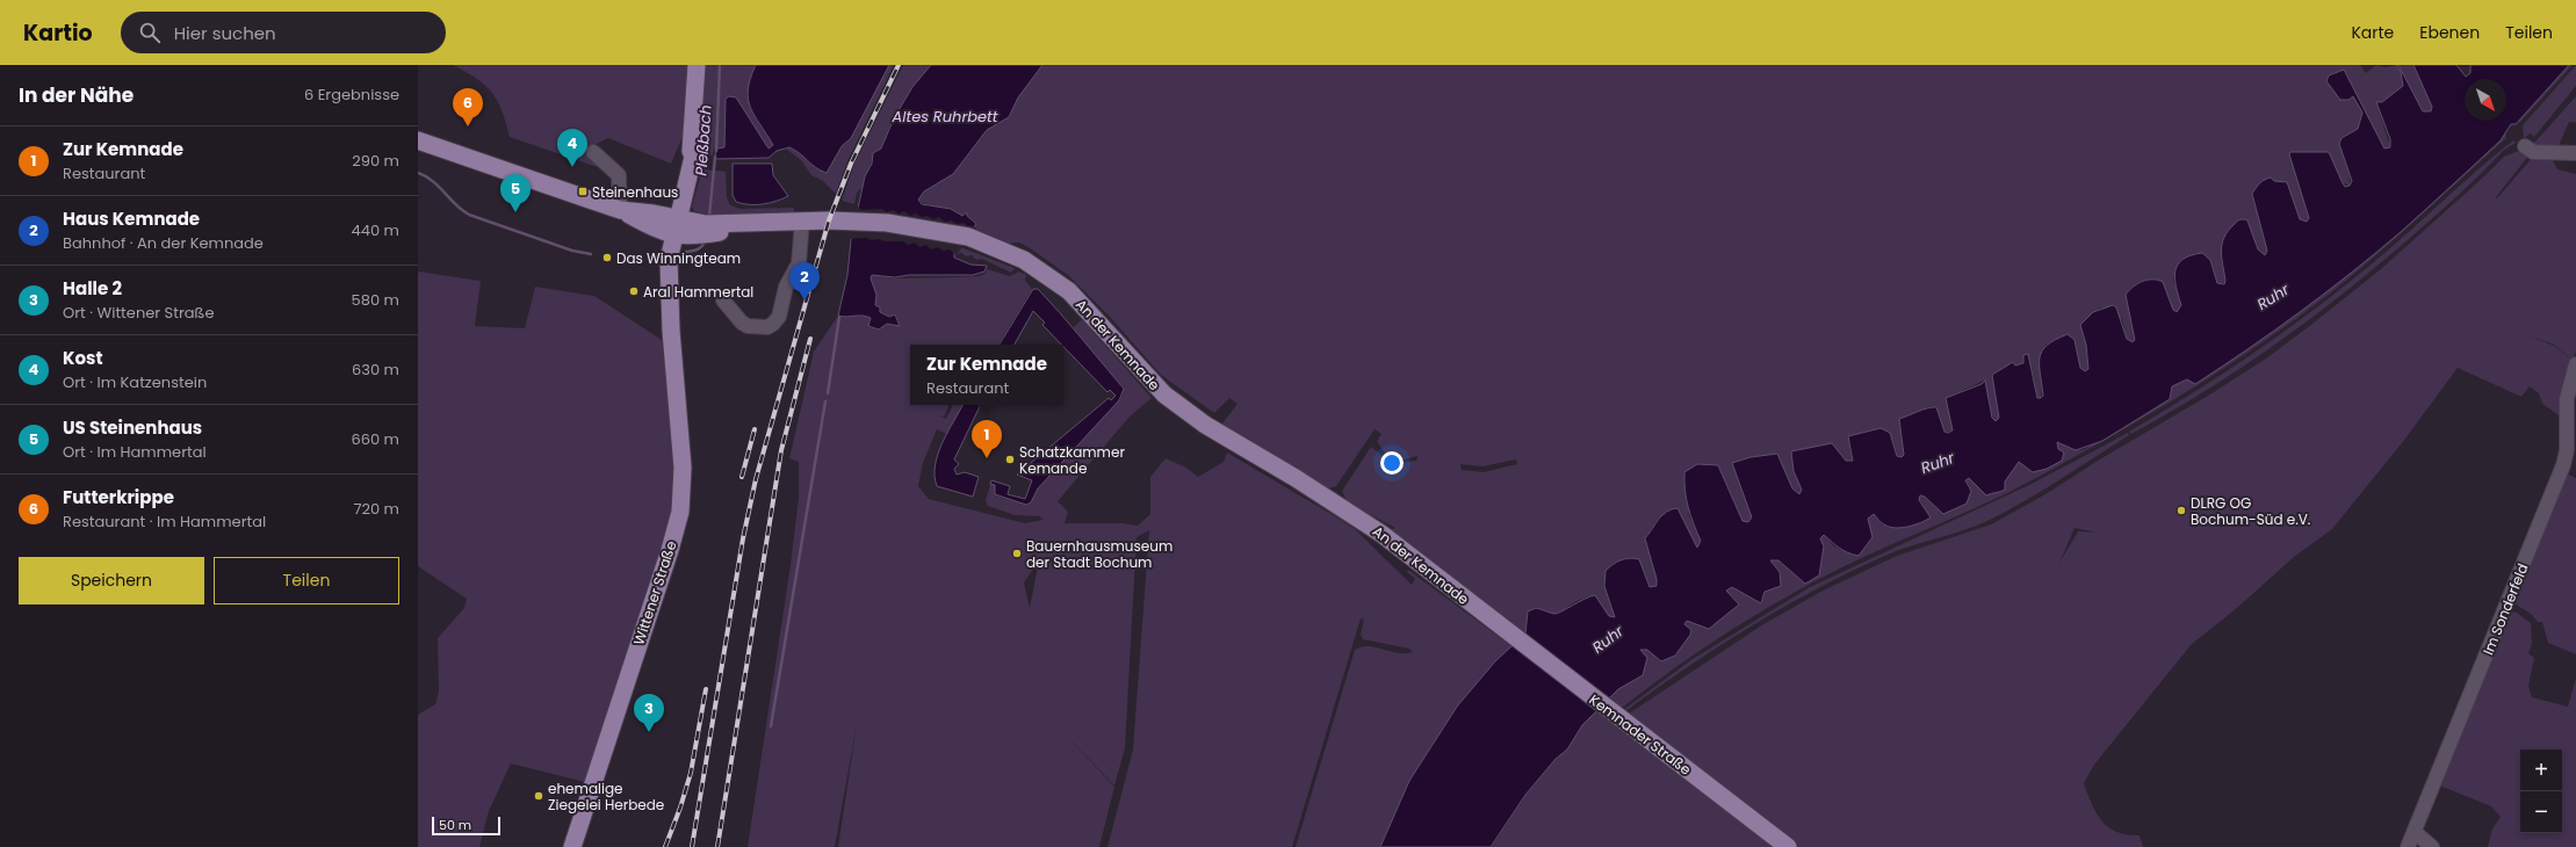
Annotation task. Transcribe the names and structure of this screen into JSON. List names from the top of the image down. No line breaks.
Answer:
{"streets":{"main road":["An der Kemnade","Wittener Straße","Kemnader Straße"],"street":["Im Sonderfeld"]},"crossings":[["An der Kemnade","Wittener Straße"],["An der Kemnade","Kemnader Straße"]],"water":["Altes Ruhrbett","Pleßbach","Ruhr"],"places":{"transit":["Steinenhaus"],"other":["Das Winningteam","Aral Hammertal","Schatzkammer Kemande","DLRG OG Bochum-Süd e.V.","Bauernhausmuseum der Stadt Bochum","ehemalige Ziegelei Herbede"]},"scale_bar":"50 m","north":"bottom right","page":{"header":"Kartio","search":"Hier suchen","nav":["Karte","Ebenen","Teilen"],"heading":["In der Nähe","6 Ergebnisse"],"pins":["6","4","5","2","1","3"],"list":[{"mark":"1","name":"Zur Kemnade","note":"Restaurant","value":"290 m"},{"mark":"2","name":"Haus Kemnade","note":"Bahnhof · An der Kemnade","value":"440 m"},{"mark":"3","name":"Halle 2","note":"Ort · Wittener Straße","value":"580 m"},{"mark":"4","name":"Kost","note":"Ort · Im Katzenstein","value":"630 m"},{"mark":"5","name":"US Steinenhaus","note":"Ort · Im Hammertal","value":"660 m"},{"mark":"6","name":"Futterkrippe","note":"Restaurant · Im Hammertal","value":"720 m"}],"popup":["Zur Kemnade","Restaurant"],"buttons":["Speichern","Teilen"],"map_buttons":["+","−"],"scale":"50 m"}}
